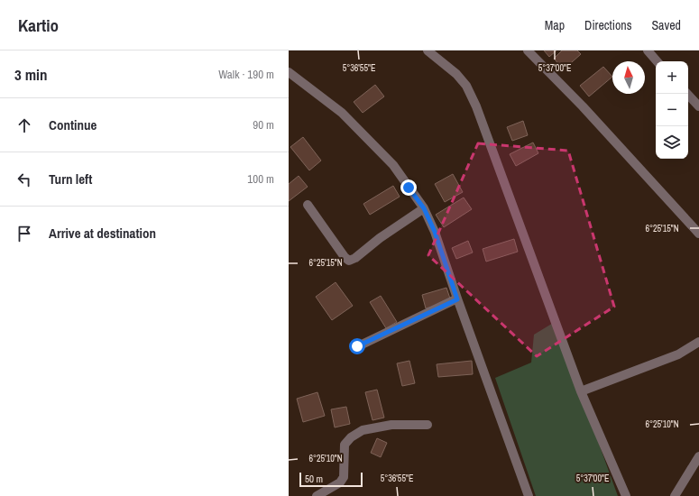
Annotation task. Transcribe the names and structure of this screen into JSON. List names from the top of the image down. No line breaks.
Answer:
{"scale_bar":"50 m","north":"top","page":{"header":"Kartio","nav":["Map","Directions","Saved"],"heading":["3 min","Walk · 190 m"],"map_buttons":["+","−"],"list":[["Continue","90 m"],["Turn left","100 m"],"Arrive at destination"],"scale":"50 m"},"coordinates":["5°36'55\"E","5°37'00\"E","6°25'15\"N","6°25'10\"N"]}
